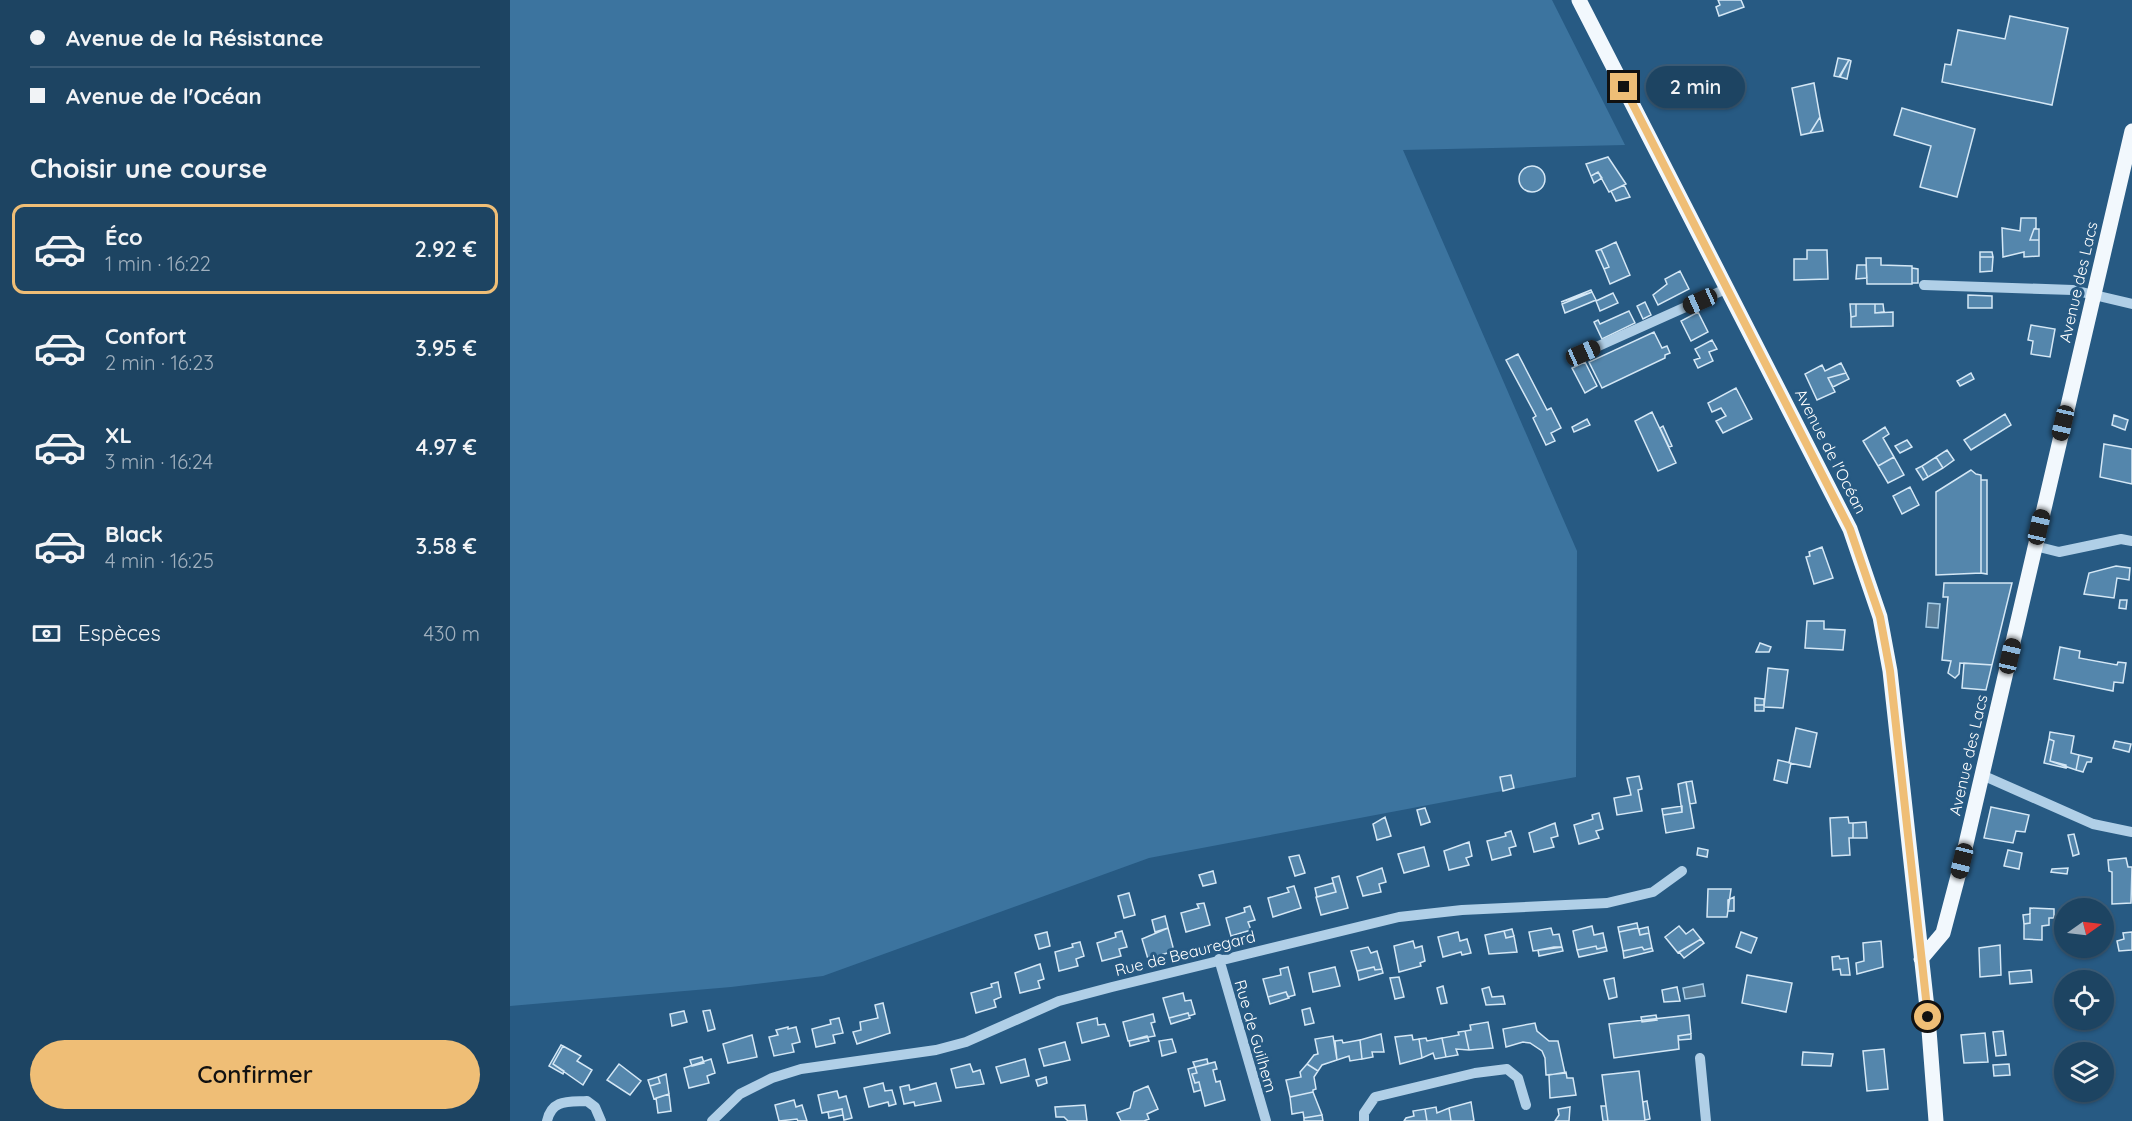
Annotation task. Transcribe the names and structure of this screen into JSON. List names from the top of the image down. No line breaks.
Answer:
{"streets":{"main road":["Avenue des Lacs","Avenue de l'Océan"],"street":["Rue de Beauregard","Rue de Guilhem"]},"crossings":[["Avenue des Lacs","Avenue de l'Océan"],["Rue de Beauregard","Rue de Guilhem"]],"north":"right","page":{"banner":["Avenue de la Résistance","Avenue de l'Océan"],"bubble":"2 min","heading":"Choisir une course","list":[{"name":"Éco","note":"1 min · 16:22","value":"2.92 €"},{"name":"Confort","note":"2 min · 16:23","value":"3.95 €"},{"name":"XL","note":"3 min · 16:24","value":"4.97 €"},{"name":"Black","note":"4 min · 16:25","value":"3.58 €"}],"pay":["Espèces","430 m"],"buttons":"Confirmer"}}
